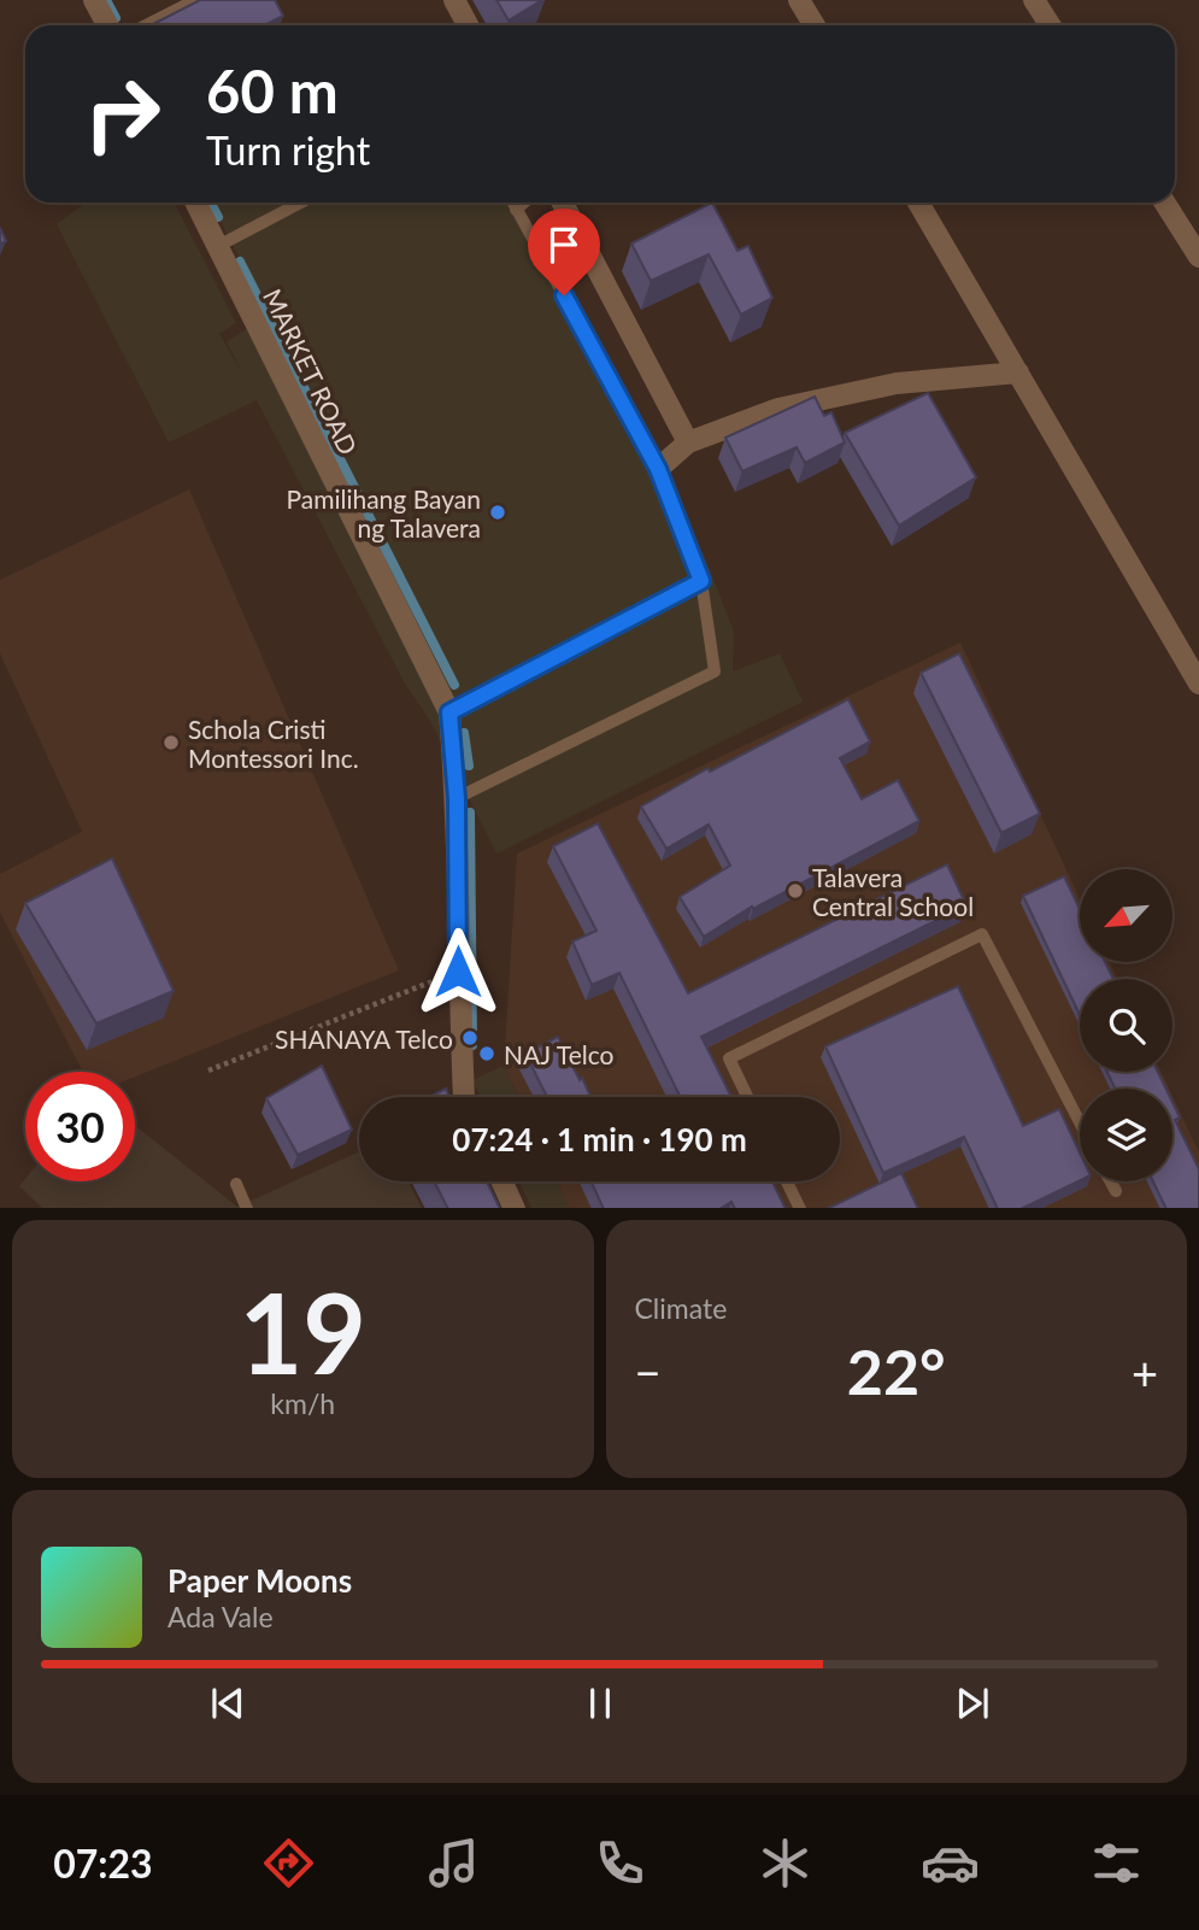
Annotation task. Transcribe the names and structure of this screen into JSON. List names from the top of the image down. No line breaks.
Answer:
{"streets":{"street":["MARKET ROAD"]},"places":["Pamilihang Bayan ng Talavera","Schola Cristi Montessori Inc.","Talavera Central School","SHANAYA Telco","NAJ Telco"],"north":"bottom left","page":{"turn":["60 m","Turn right"],"limit":"30","trip":"07:24 · 1 min · 190 m","tile":[["19","km/h"],"Climate"],"heat":["−","22°","+"],"song":["Paper Moons","Ada Vale"],"tabs":"07:23"}}
